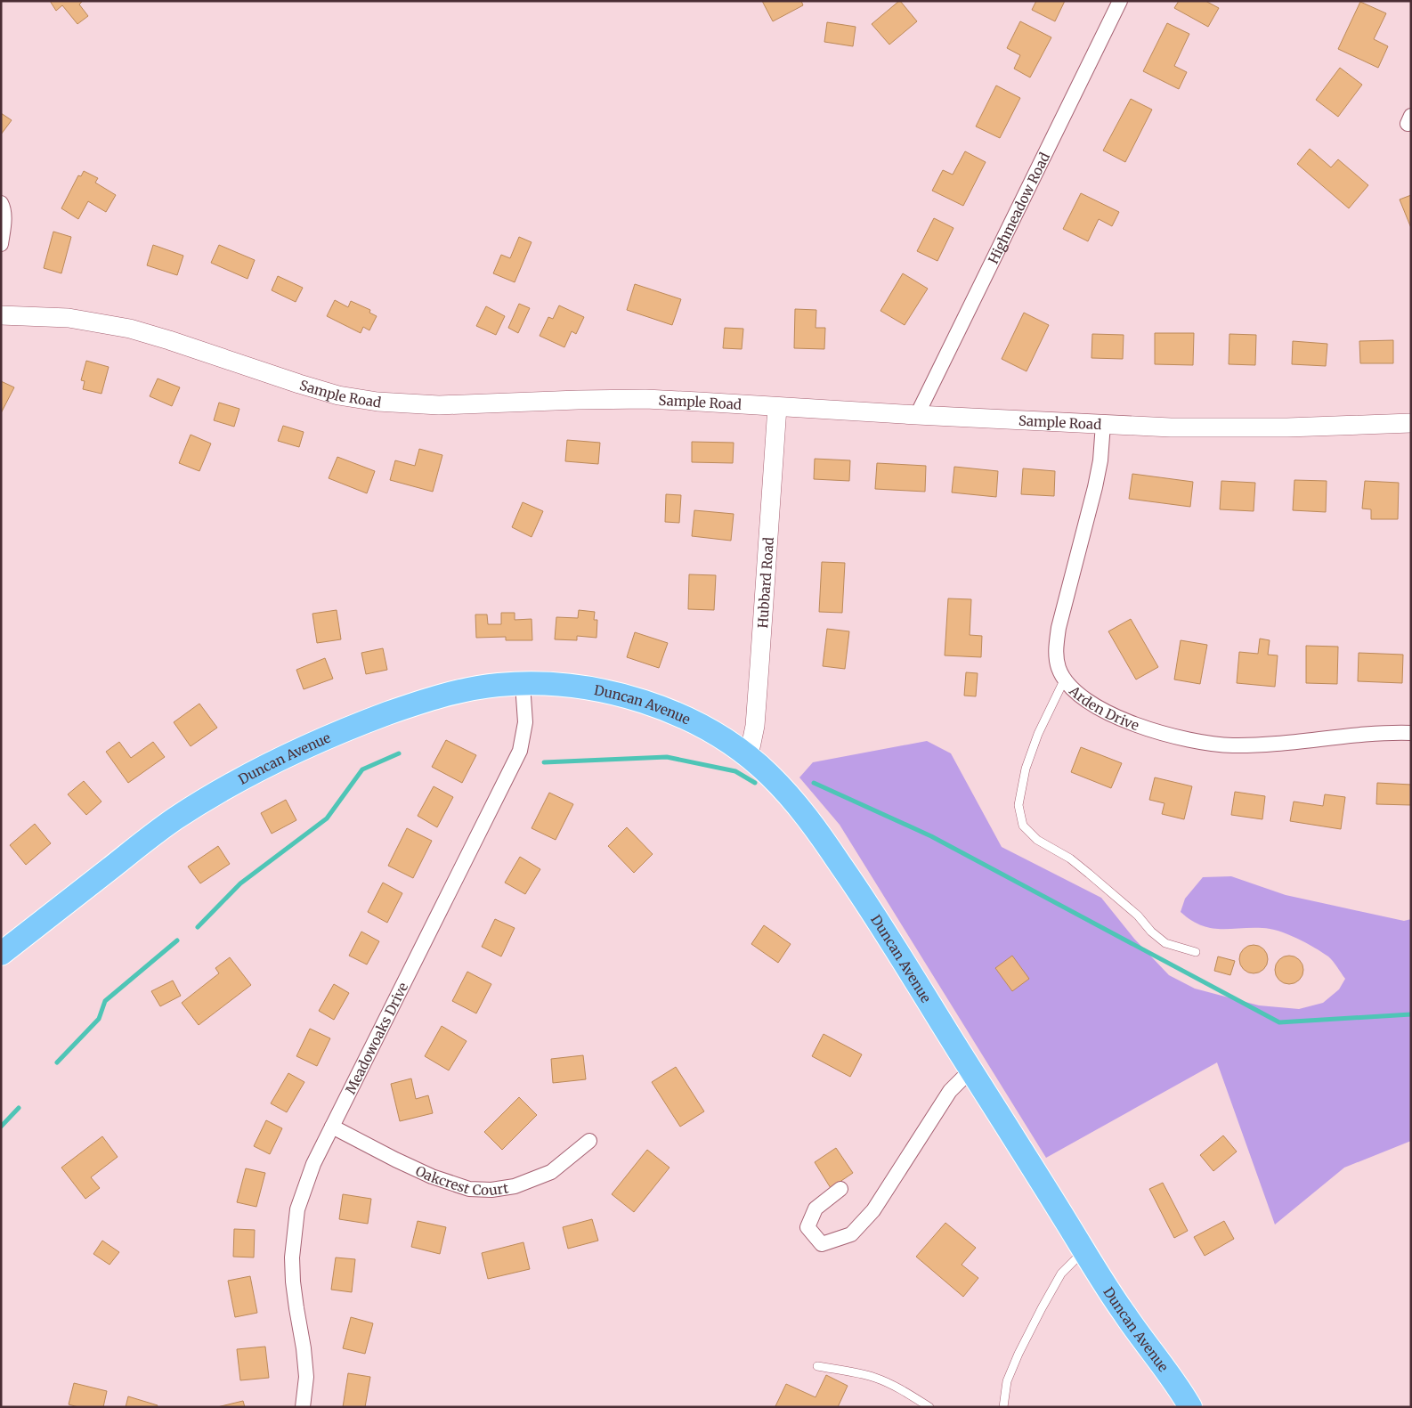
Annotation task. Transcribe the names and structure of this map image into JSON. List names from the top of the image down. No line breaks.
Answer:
{"streets":{"main road":["Duncan Avenue"],"street":["Highmeadow Road","Sample Road","Hubbard Road","Arden Drive","Meadowoaks Drive","Oakcrest Court"]},"crossings":[["Highmeadow Road","Sample Road"],["Sample Road","Hubbard Road"],["Sample Road","Arden Drive"],["Hubbard Road","Duncan Avenue"],["Duncan Avenue","Meadowoaks Drive"],["Meadowoaks Drive","Oakcrest Court"]]}
